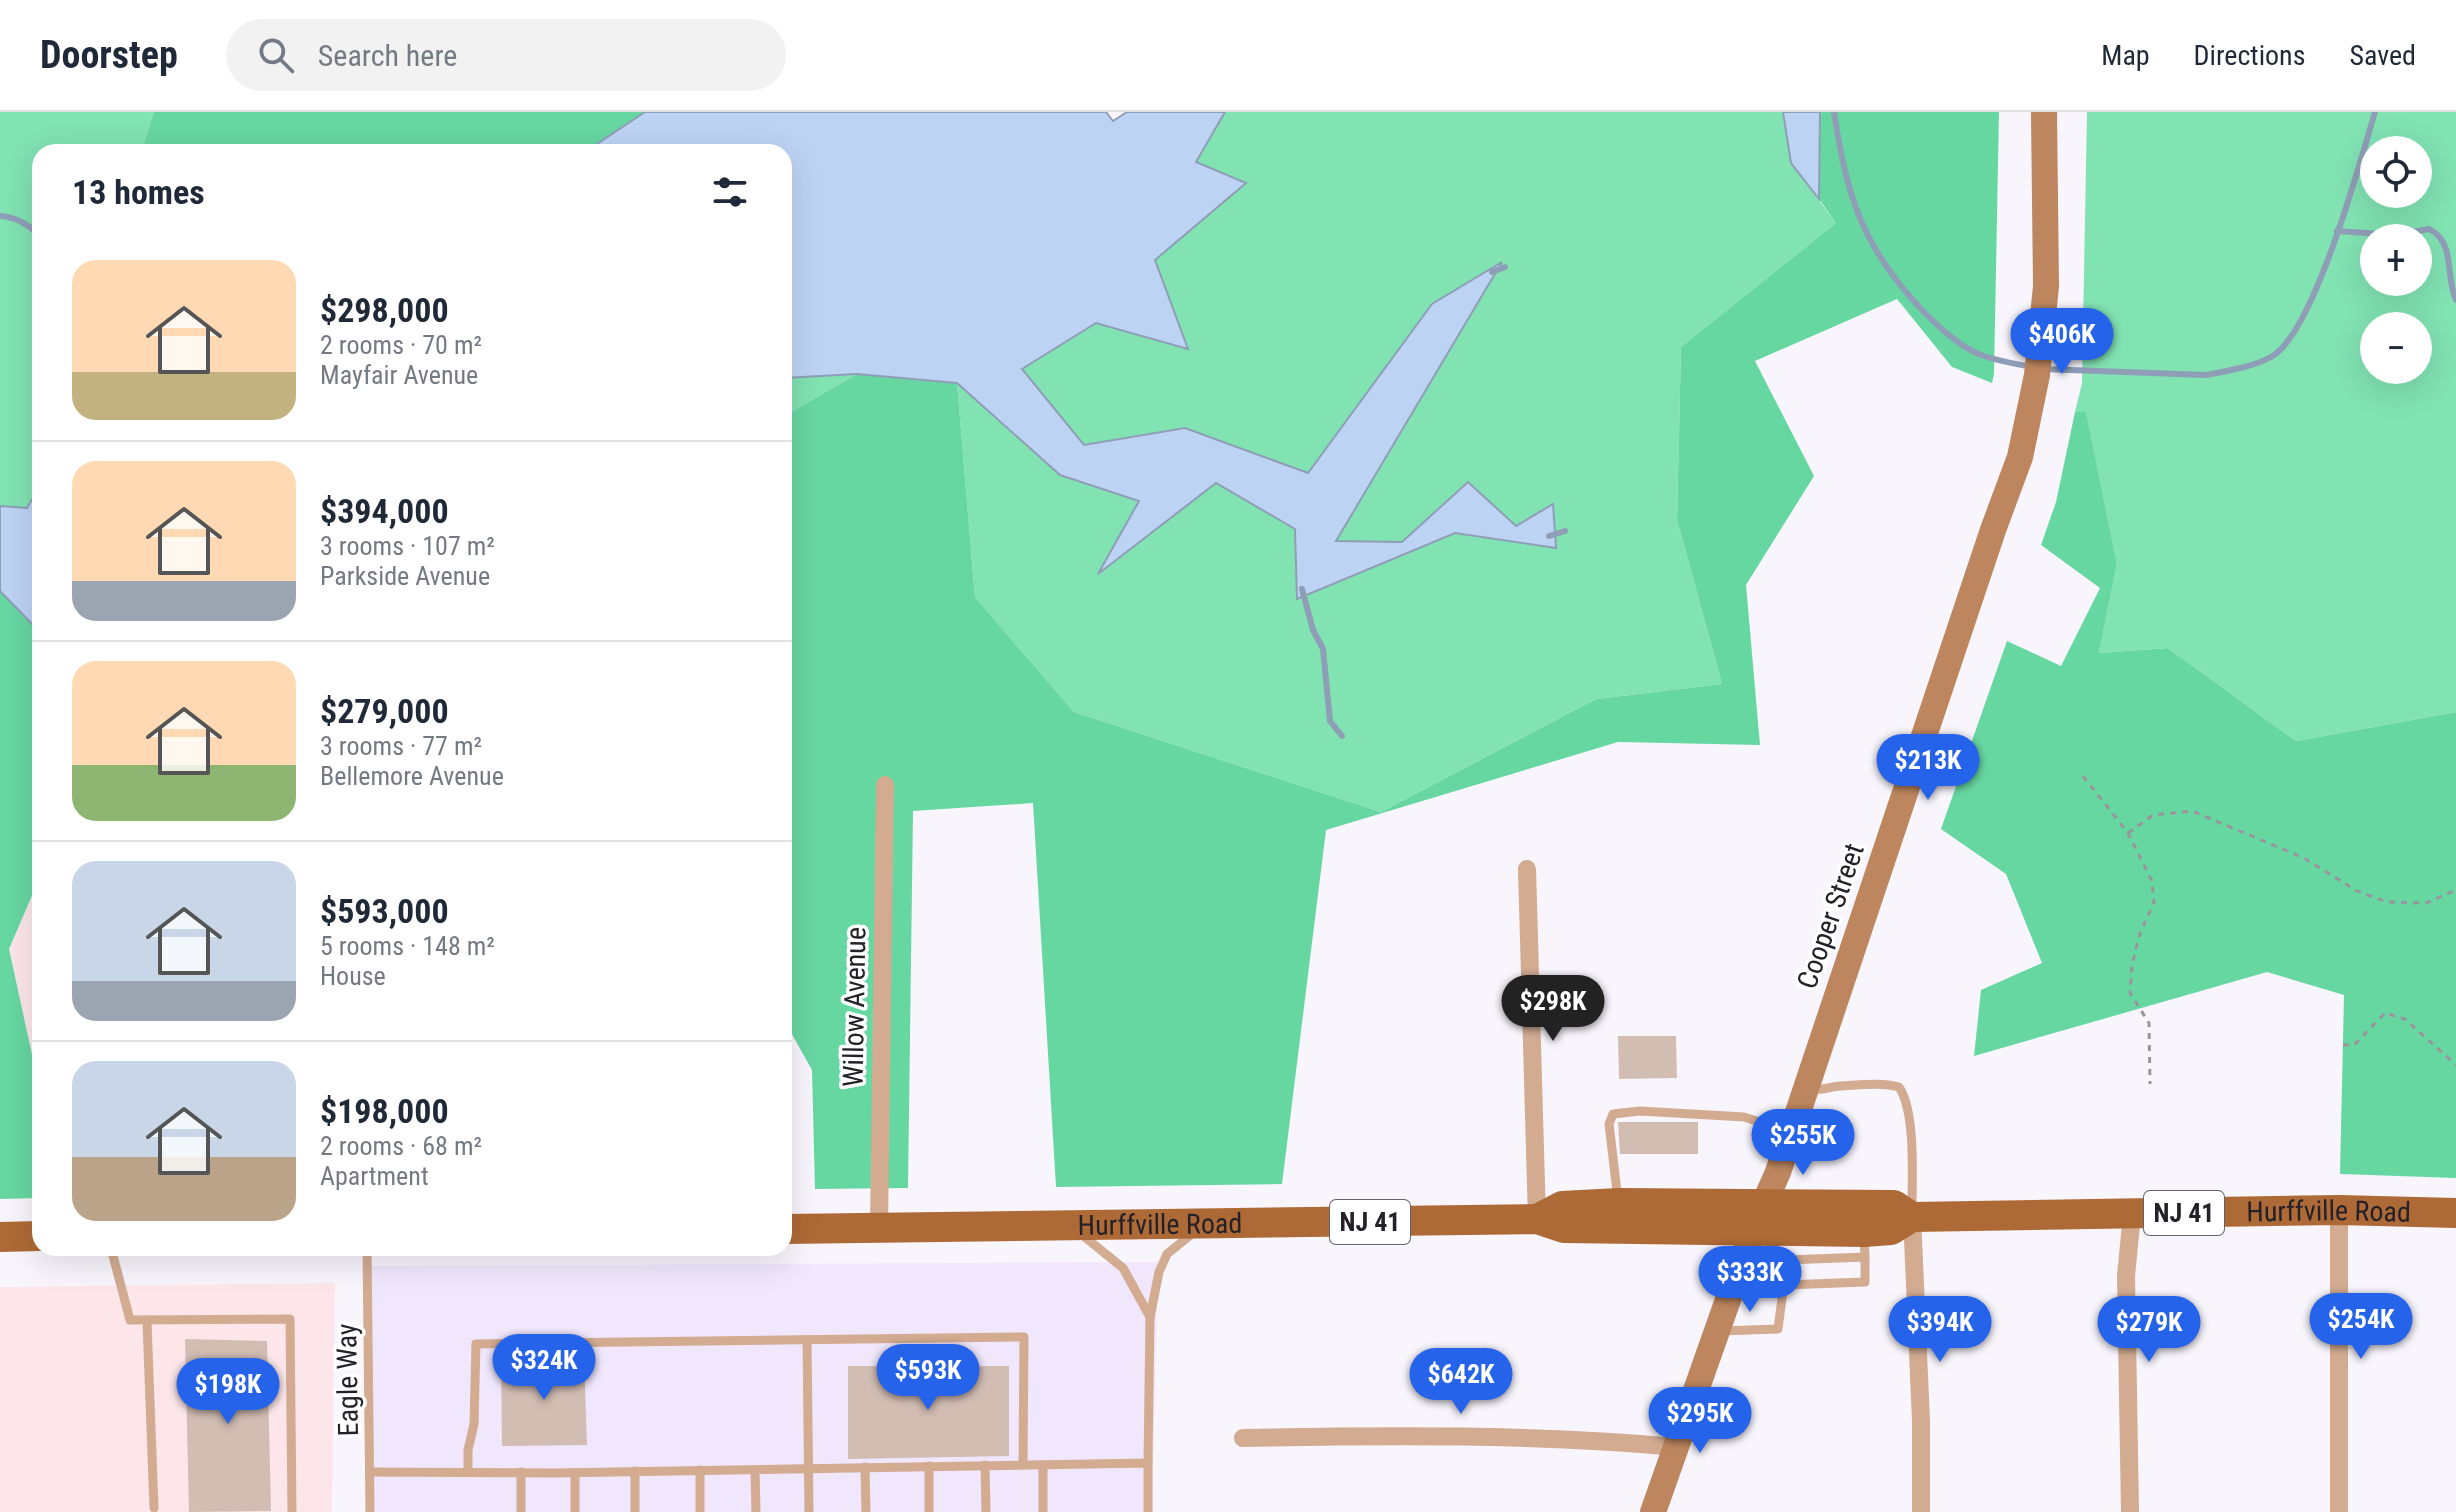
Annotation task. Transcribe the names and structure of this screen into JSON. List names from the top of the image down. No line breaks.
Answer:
{"streets":{"main road":["Cooper Street","Hurffville Road","NJ 41"],"street":["Willow Avenue"],"lane":["Eagle Way"]},"crossings":[["Cooper Street","Hurffville Road"],["Willow Avenue","Hurffville Road"]],"page":{"header":"Doorstep","search":"Search here","nav":["Map","Directions","Saved"],"map_buttons":["+","−"],"heading":"13 homes","list":[{"name":"$298,000","note":"2 rooms · 70 m² · Mayfair Avenue"},{"name":"$394,000","note":"3 rooms · 107 m² · Parkside Avenue"},{"name":"$279,000","note":"3 rooms · 77 m² · Bellemore Avenue"},{"name":"$593,000","note":"5 rooms · 148 m² · House"},{"name":"$198,000","note":"2 rooms · 68 m² · Apartment"}],"price":["$406K","$213K","$298K","$255K","$333K","$254K","$394K","$279K","$324K","$593K","$642K","$198K","$295K"]}}
